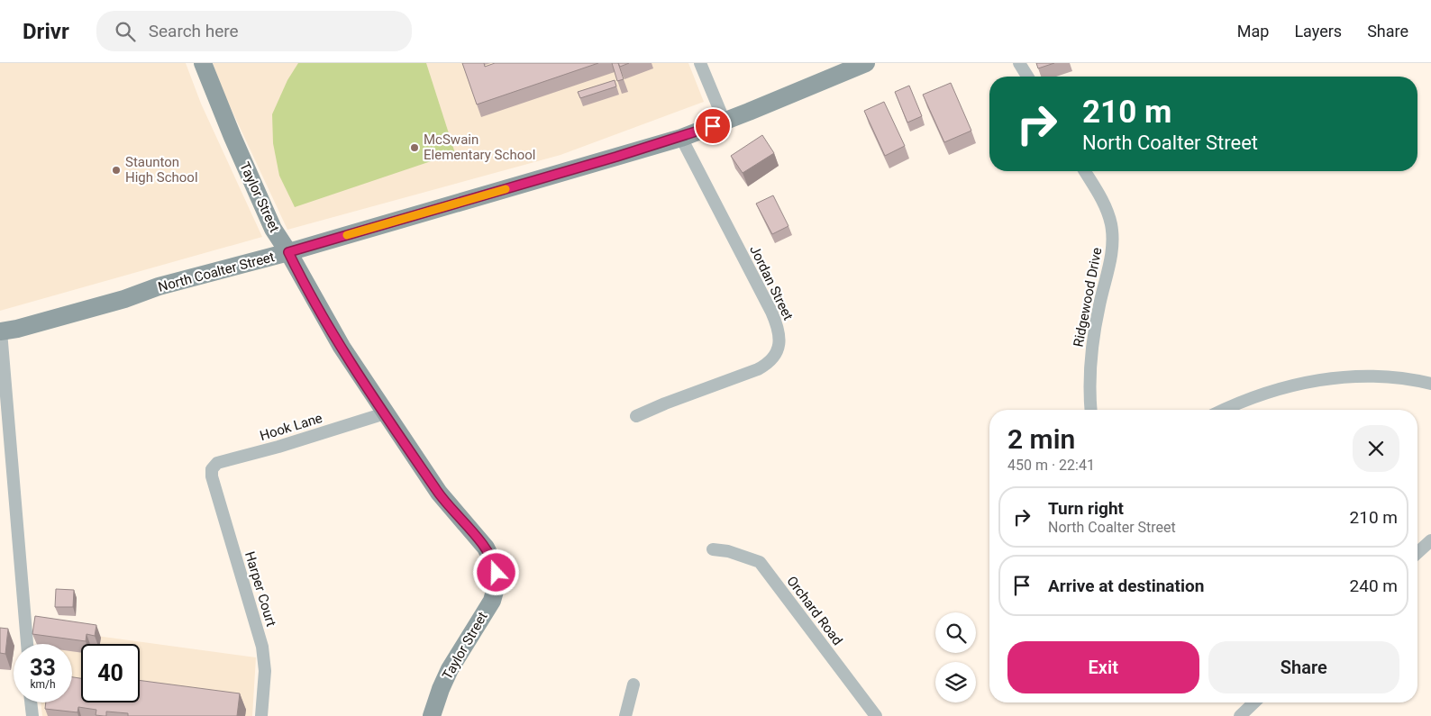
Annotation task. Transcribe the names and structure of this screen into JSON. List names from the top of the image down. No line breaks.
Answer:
{"streets":{"street":["Taylor Street","North Coalter Street","Jordan Street","Ridgewood Drive","Hook Lane","Harper Court","Orchard Road"]},"crossings":[["Taylor Street","North Coalter Street"],["Taylor Street","Hook Lane"],["North Coalter Street","Jordan Street"],["Hook Lane","Harper Court"]],"places":["McSwain Elementary School","Staunton High School"],"page":{"header":"Drivr","search":"Search here","nav":["Map","Layers","Share"],"turn":["210 m","North Coalter Street"],"heading":["2 min","450 m · 22:41"],"list":[{"name":"Turn right","note":"North Coalter Street","value":"210 m"},{"name":"Arrive at destination","value":"240 m"}],"buttons":["Exit","Share"],"speed":"33 km/h","limit":"40"}}
